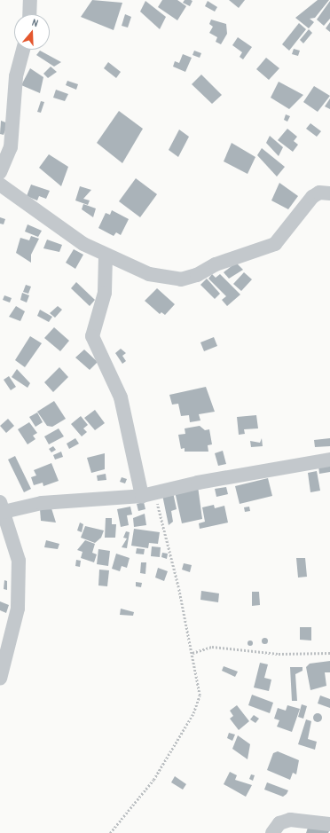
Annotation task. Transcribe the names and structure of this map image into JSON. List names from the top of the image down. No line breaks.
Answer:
{"north":"top"}
